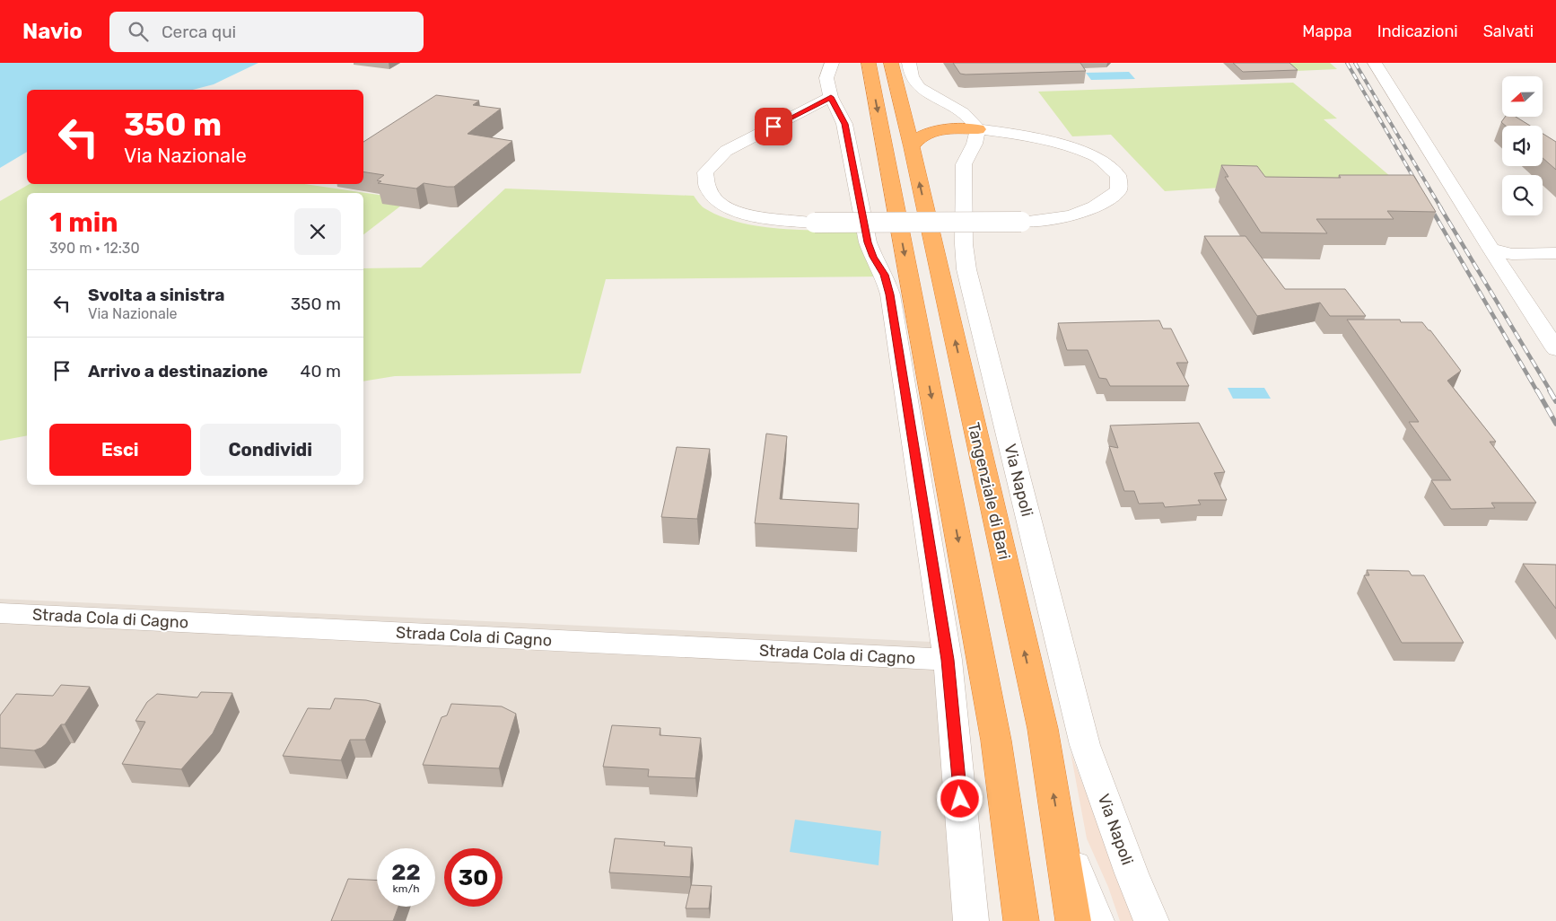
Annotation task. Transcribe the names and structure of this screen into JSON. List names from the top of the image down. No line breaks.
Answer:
{"streets":{"highway":["Tangenziale di Bari"],"street":["Via Napoli","Strada Cola di Cagno"]},"north":"left","page":{"header":"Navio","search":"Cerca qui","nav":["Mappa","Indicazioni","Salvati"],"turn":["350 m","Via Nazionale"],"heading":["1 min","390 m · 12:30"],"list":[{"name":"Svolta a sinistra","note":"Via Nazionale","value":"350 m"},{"name":"Arrivo a destinazione","value":"40 m"}],"buttons":["Esci","Condividi"],"speed":"22 km/h","limit":"30"}}
